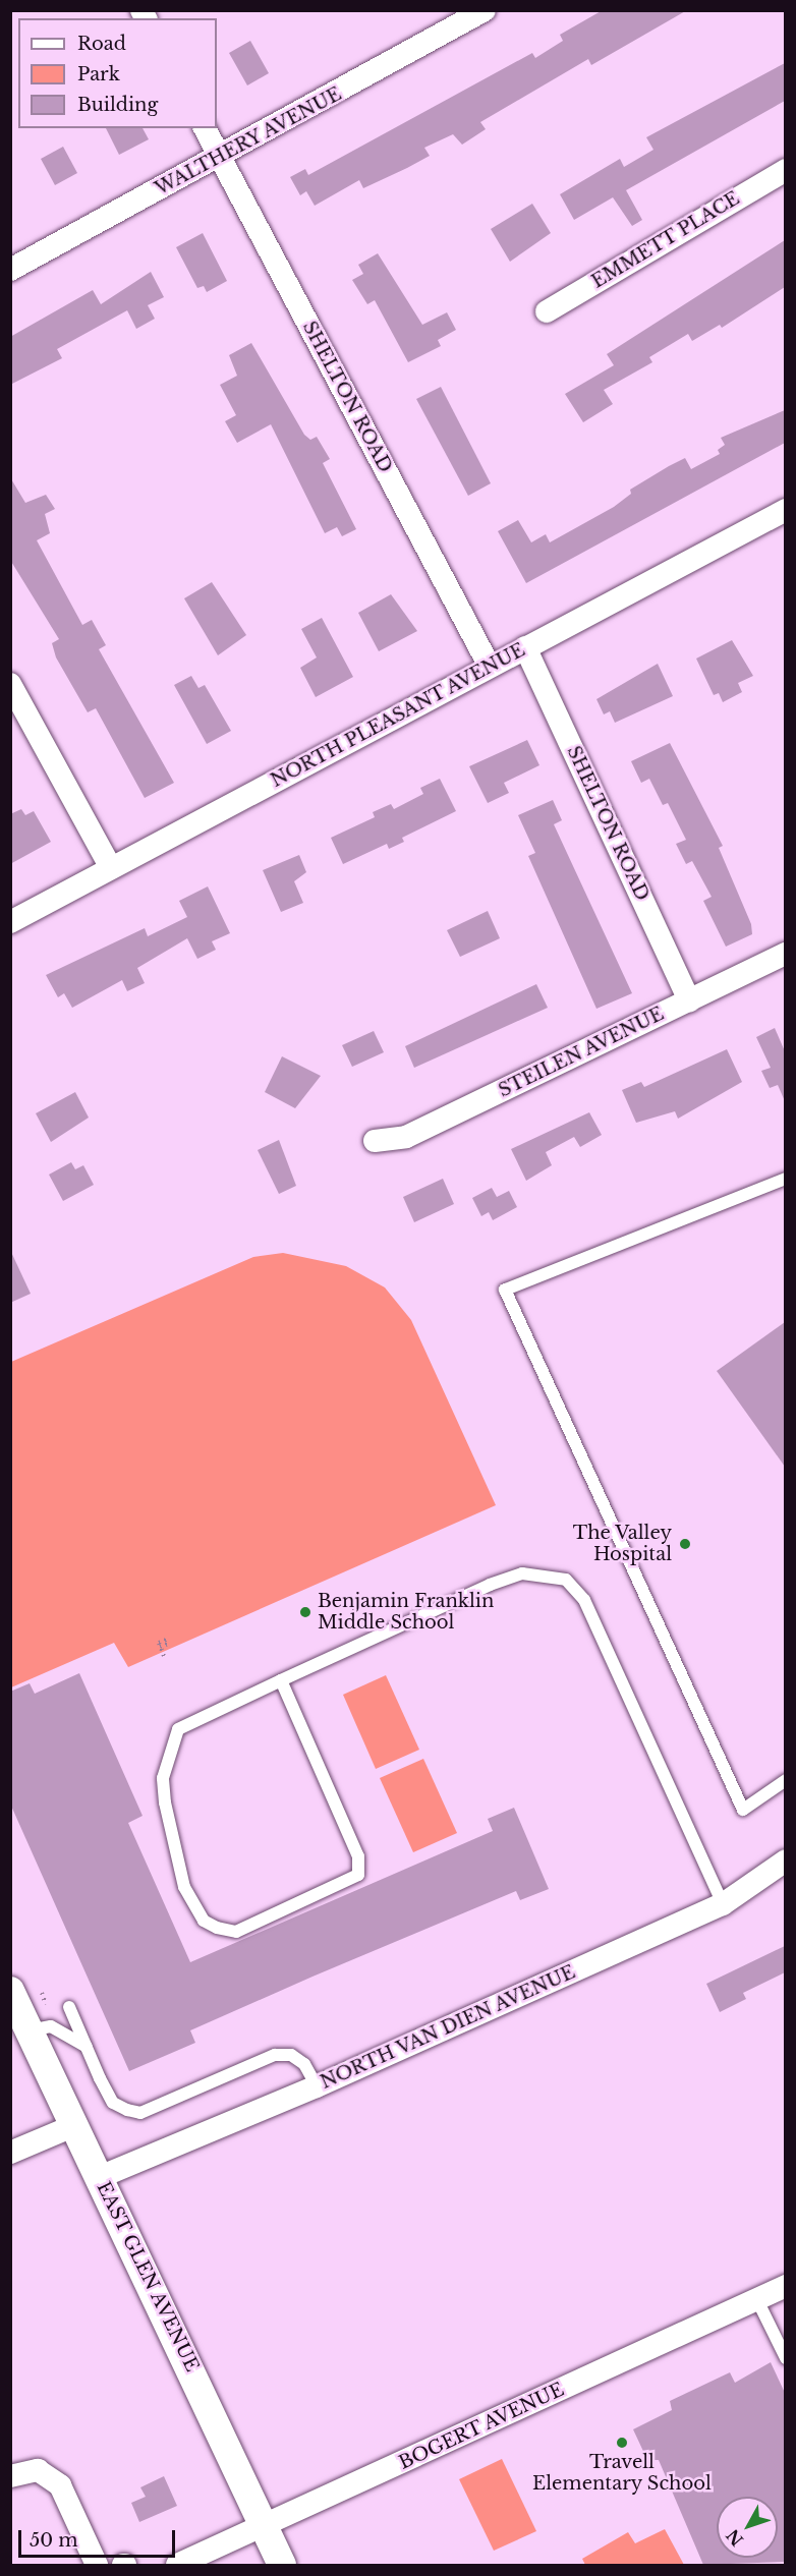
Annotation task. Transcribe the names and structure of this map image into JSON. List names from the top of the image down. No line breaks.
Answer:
{"streets":{"street":["WALTHERY AVENUE","EMMETT PLACE","SHELTON ROAD","NORTH PLEASANT AVENUE","STEILEN AVENUE","NORTH VAN DIEN AVENUE","EAST GLEN AVENUE","BOGERT AVENUE"]},"crossings":[["WALTHERY AVENUE","SHELTON ROAD"],["SHELTON ROAD","NORTH PLEASANT AVENUE"],["SHELTON ROAD","STEILEN AVENUE"],["NORTH VAN DIEN AVENUE","EAST GLEN AVENUE"],["EAST GLEN AVENUE","BOGERT AVENUE"]],"places":["The Valley Hospital","Benjamin Franklin Middle School","Travell Elementary School"],"legend":["Road","Park","Building"],"scale_bar":"50 m","north":"bottom left"}
